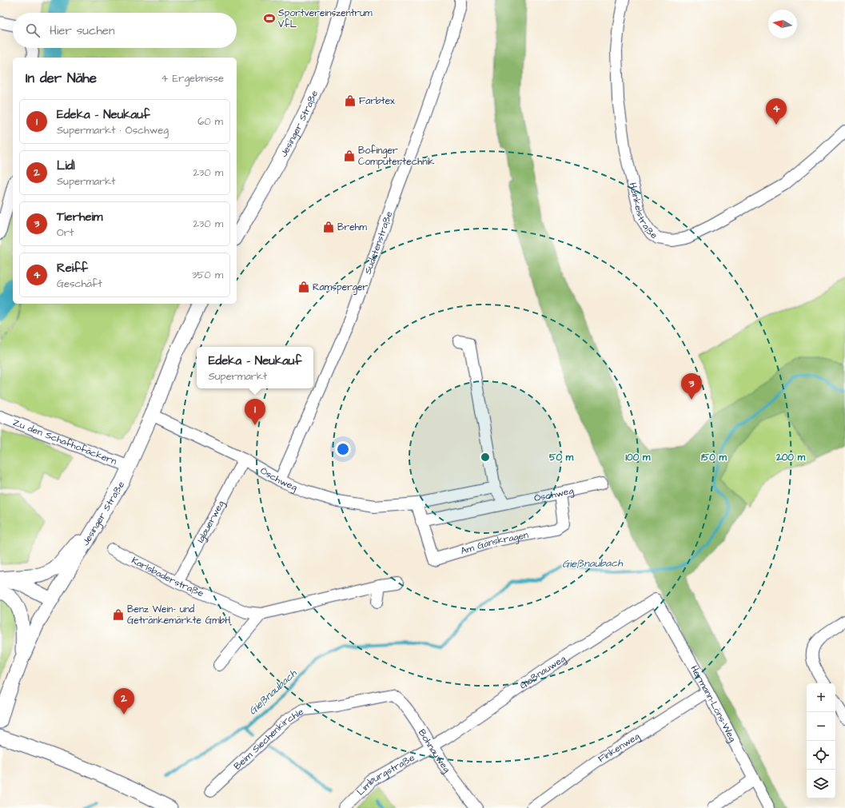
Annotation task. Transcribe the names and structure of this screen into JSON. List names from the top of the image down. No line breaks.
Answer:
{"streets":{"main road":["Jesinger Straße"],"street":["Heinkelstraße","Sudetenstraße","Zu den Schafhofäckern","Öschweg","Iglauerweg","Am Gänskragen","Karlsbaderstraße","Gießnauweg","Hermann-Löns-Weg","Beim Siechenkirchle","Finkenweg","Bohnauweg","Limburgstraße"]},"crossings":[["Jesinger Straße","Zu den Schafhofäckern"],["Jesinger Straße","Öschweg"],["Sudetenstraße","Öschweg"],["Öschweg","Iglauerweg"],["Öschweg","Am Gänskragen"],["Iglauerweg","Karlsbaderstraße"],["Gießnauweg","Hermann-Löns-Weg"],["Gießnauweg","Bohnauweg"],["Gießnauweg","Limburgstraße"],["Hermann-Löns-Weg","Finkenweg"],["Beim Siechenkirchle","Bohnauweg"],["Bohnauweg","Limburgstraße"]],"water":["Gießnaubach"],"places":{"sports":["Sportvereinszentrum VfL"],"shop":["Farbtex","Bofinger Computertechnik","Brehm","Ramsperger","Benz Wein- und Getränkemärkte GmbH"]},"north":"left","page":{"search":"Hier suchen","heading":["In der Nähe","4 Ergebnisse"],"pins":["4","3","1","2"],"list":[{"mark":"1","name":"Edeka - Neukauf","note":"Supermarkt · Öschweg","value":"60 m"},{"mark":"2","name":"Lidl","note":"Supermarkt","value":"230 m"},{"mark":"3","name":"Tierheim","note":"Ort","value":"230 m"},{"mark":"4","name":"Reiff","note":"Geschäft","value":"350 m"}],"popup":["Edeka - Neukauf","Supermarkt"],"map_buttons":["+","−"]},"rings":["50 m","100 m","150 m","200 m"]}
